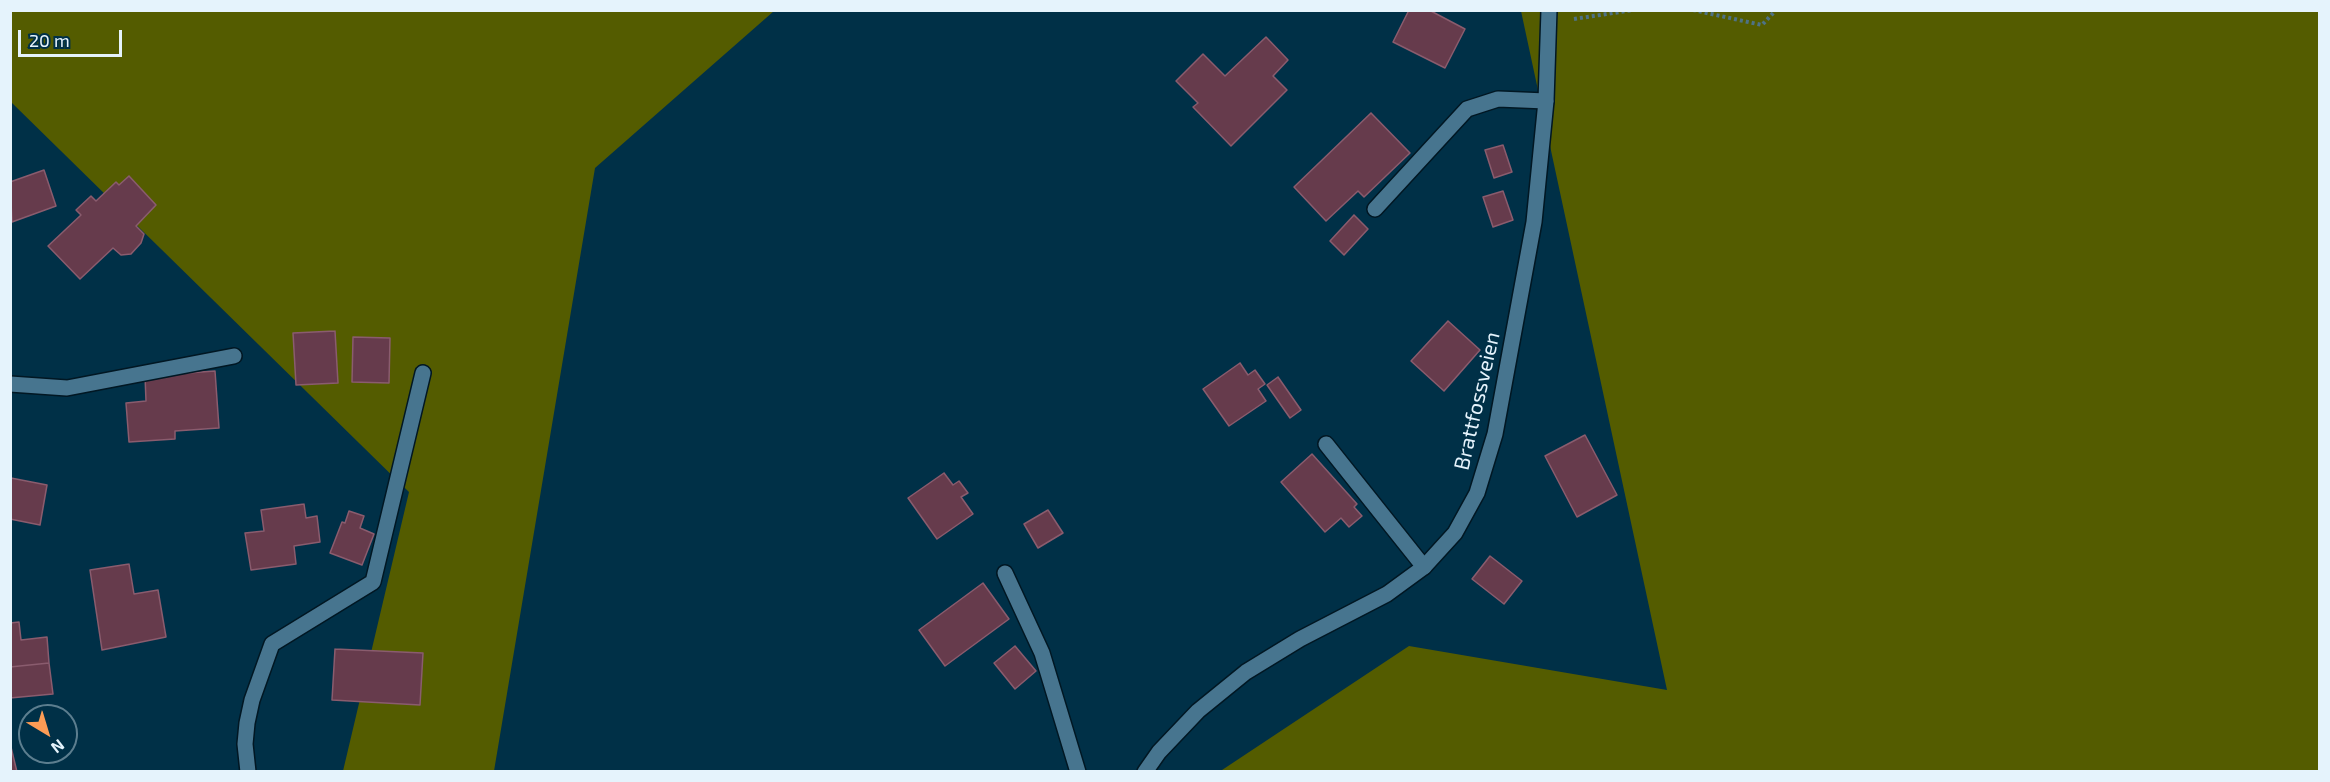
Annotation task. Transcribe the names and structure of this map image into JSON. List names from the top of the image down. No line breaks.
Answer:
{"streets":{"street":["Brattfossveien"]},"scale_bar":"20 m","north":"bottom right"}
